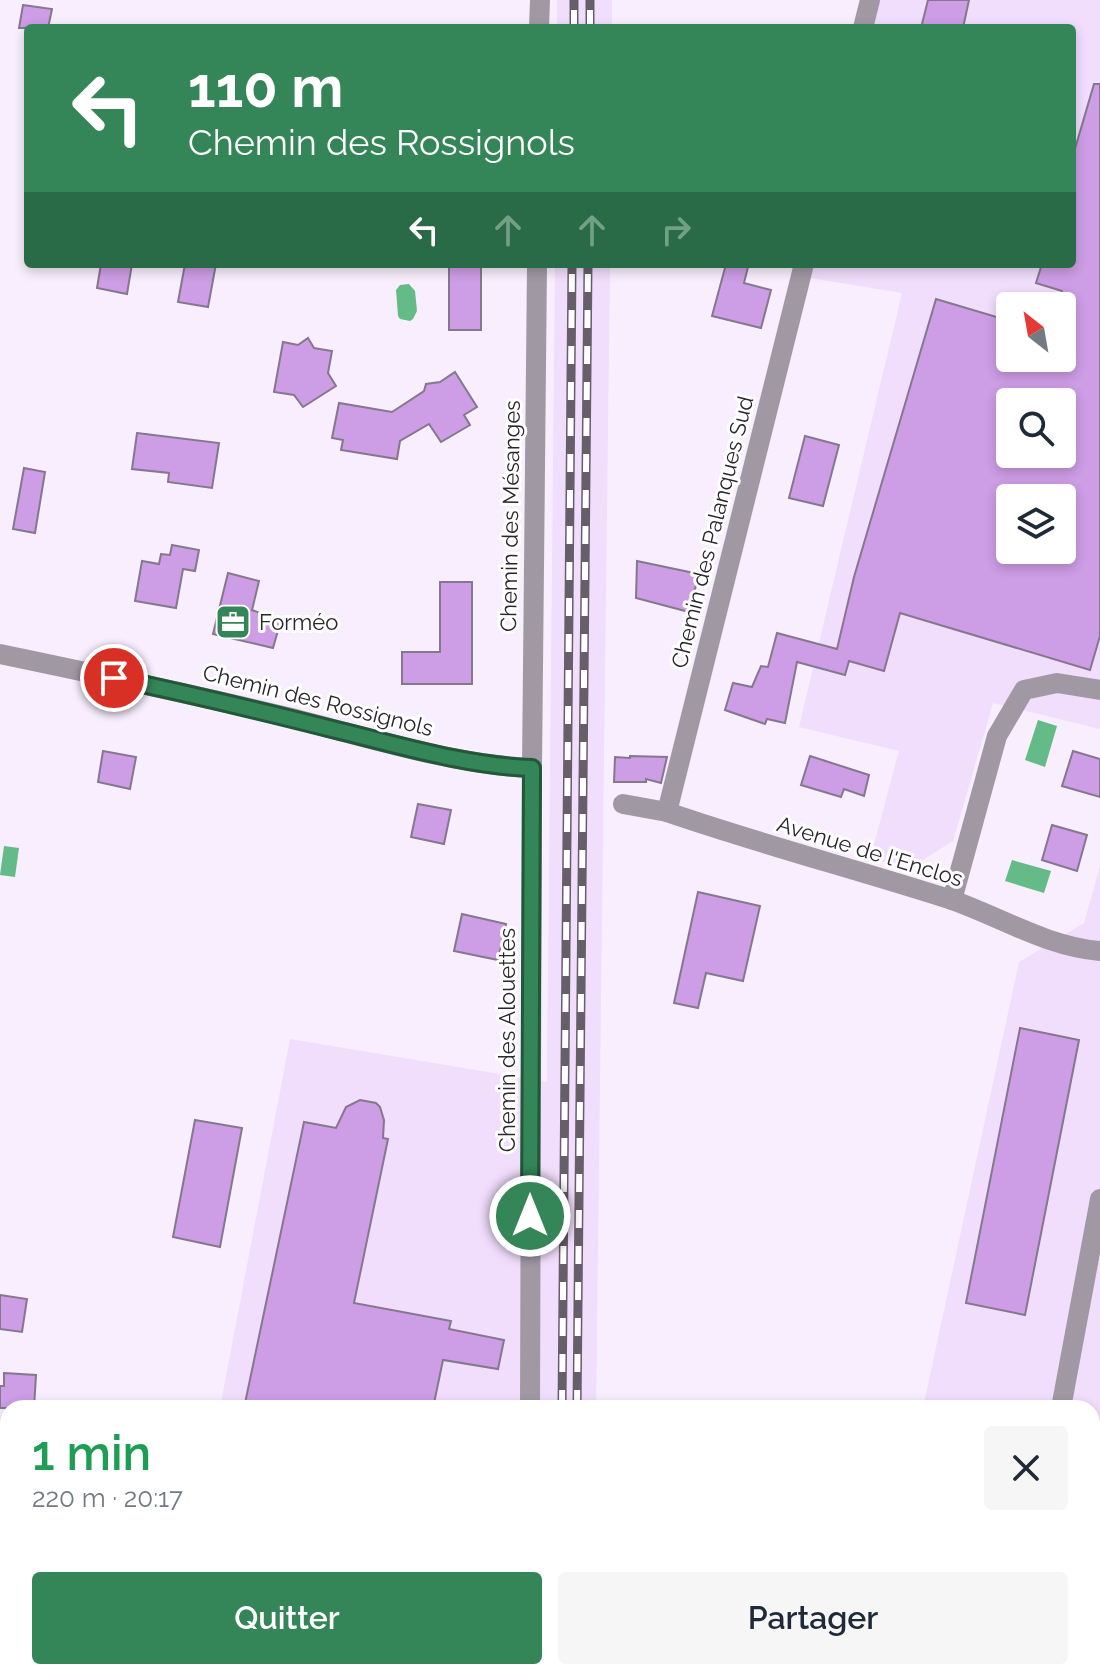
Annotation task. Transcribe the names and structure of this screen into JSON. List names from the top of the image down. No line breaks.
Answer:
{"streets":{"street":["Chemin des Mésanges","Chemin des Palanques Sud","Chemin des Rossignols","Avenue de l'Enclos","Chemin des Alouettes"]},"crossings":[["Chemin des Mésanges","Chemin des Rossignols"],["Chemin des Mésanges","Chemin des Alouettes"],["Chemin des Palanques Sud","Avenue de l'Enclos"],["Chemin des Rossignols","Chemin des Alouettes"]],"places":{"office":["Forméo"]},"north":"top left","page":{"turn":["110 m","Chemin des Rossignols"],"heading":["1 min","220 m · 20:17"],"buttons":["Quitter","Partager"]}}
